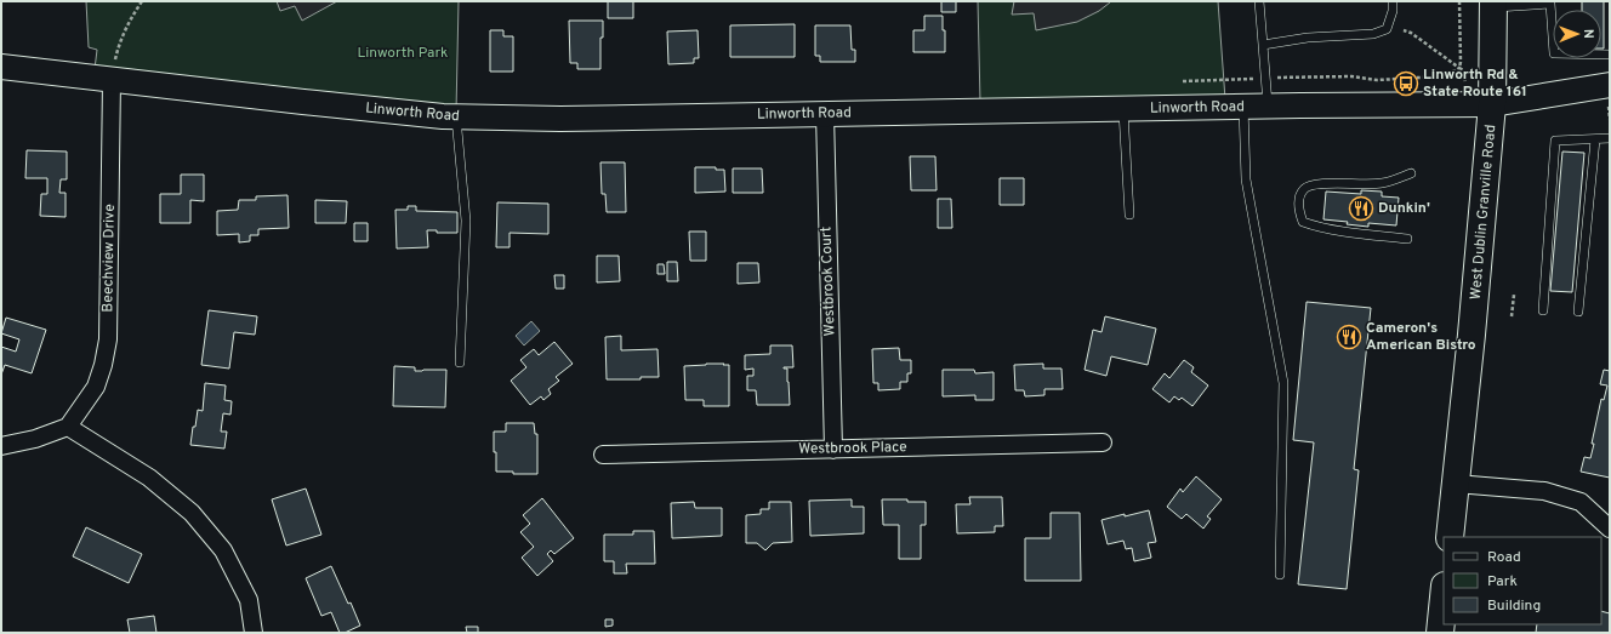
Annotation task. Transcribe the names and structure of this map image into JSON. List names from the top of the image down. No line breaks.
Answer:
{"streets":{"main road":["Linworth Road","West Dublin Granville Road"],"street":["Beechview Drive","Westbrook Court","Westbrook Place"]},"crossings":[["Linworth Road","West Dublin Granville Road"],["Linworth Road","Beechview Drive"],["Linworth Road","Westbrook Court"],["Westbrook Court","Westbrook Place"]],"parks":["Linworth Park"],"places":{"bus stop":["Linworth Rd & State Route 161"],"restaurant":["Dunkin'","Cameron's American Bistro"]},"legend":["Road","Park","Building"],"north":"right"}
